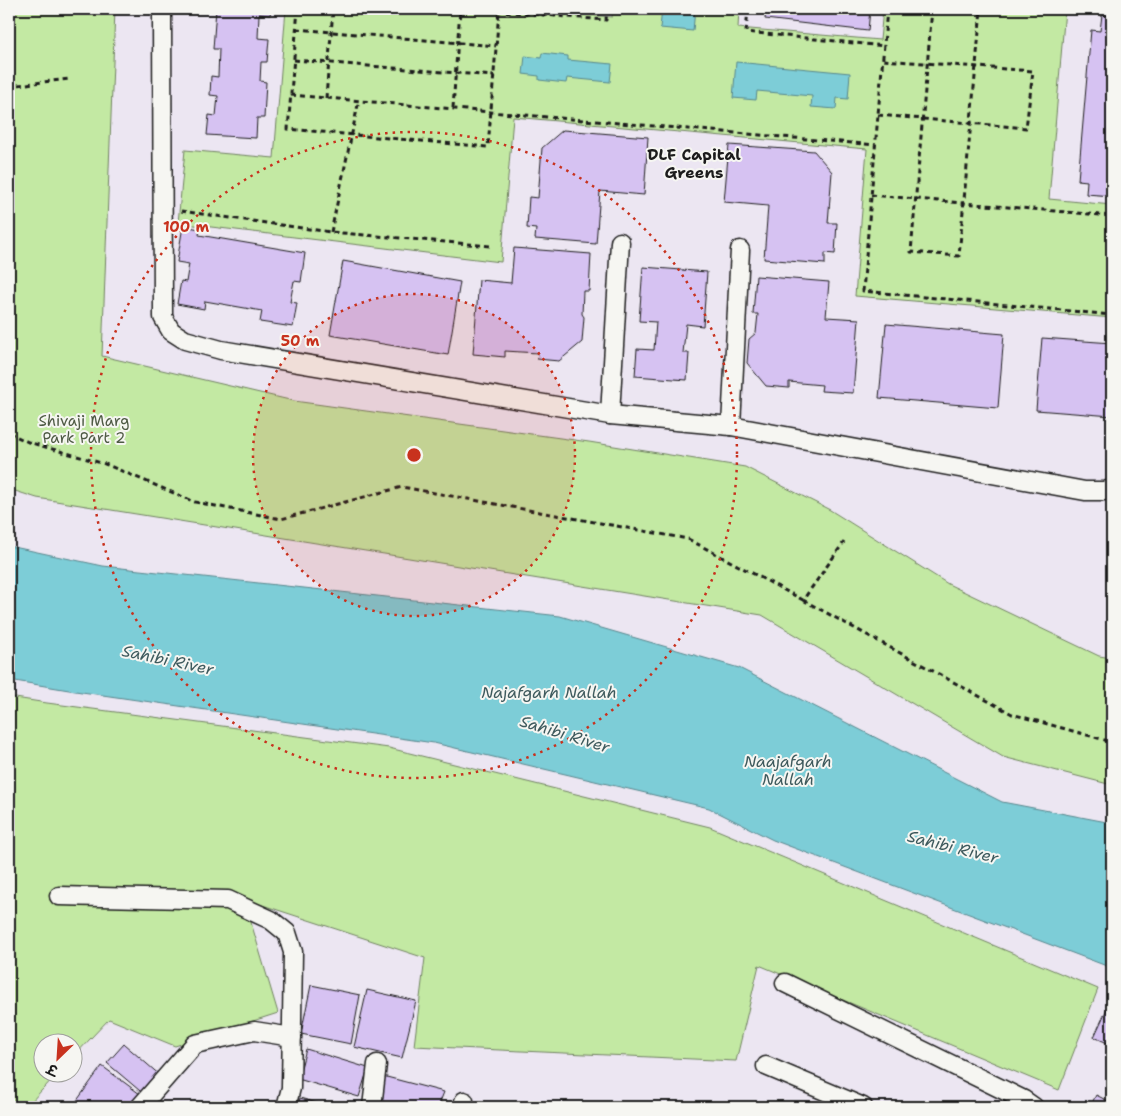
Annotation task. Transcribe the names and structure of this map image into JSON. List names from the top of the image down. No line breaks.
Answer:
{"districts":["DLF Capital Greens"],"water":["Sahibi River","Najafgarh Nallah","Naajafgarh Nallah"],"parks":["Shivaji Marg Park Part 2"],"north":"bottom left","rings":["100 m","50 m"]}
